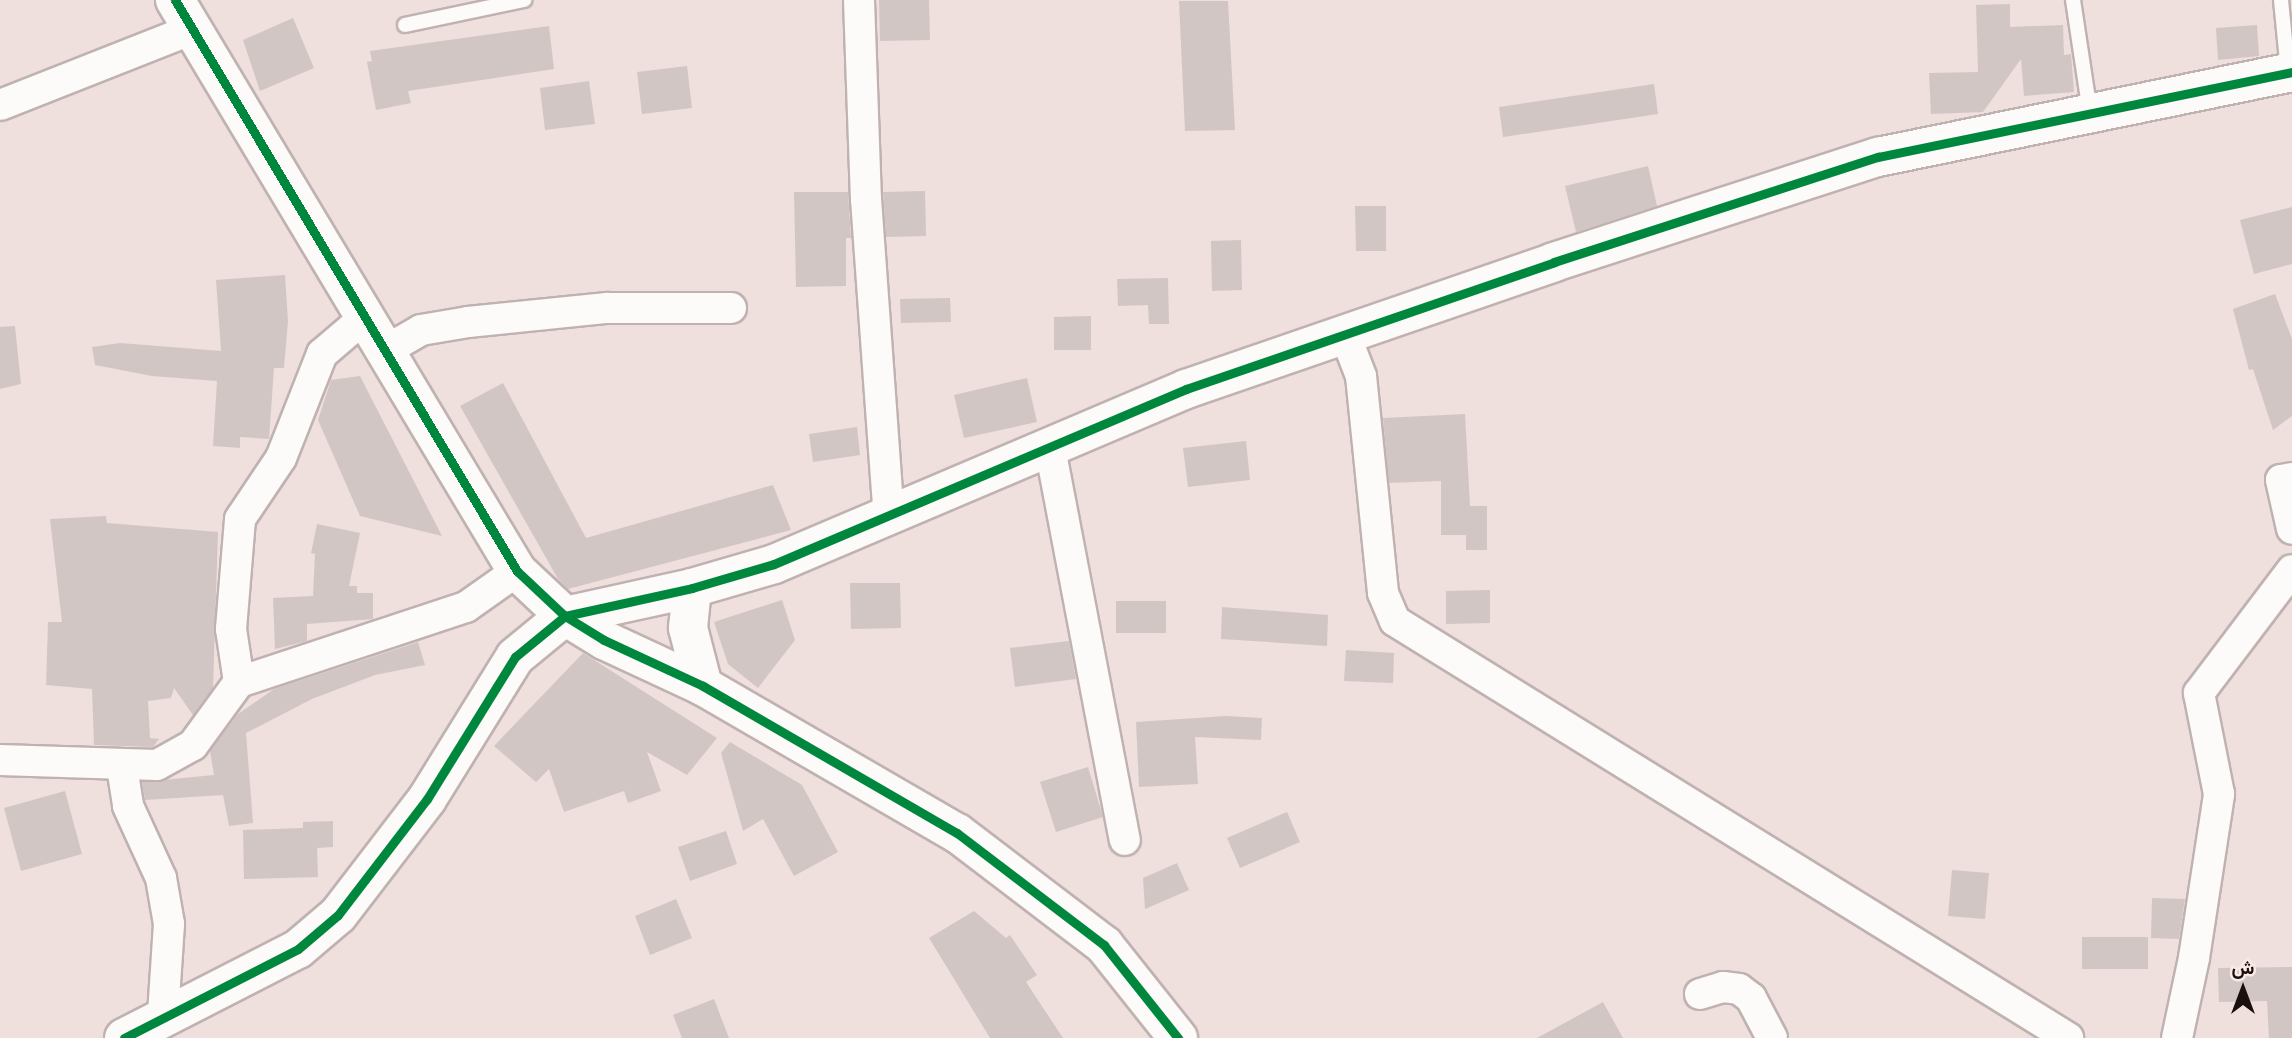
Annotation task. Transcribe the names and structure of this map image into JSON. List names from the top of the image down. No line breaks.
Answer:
{"north":"top"}
